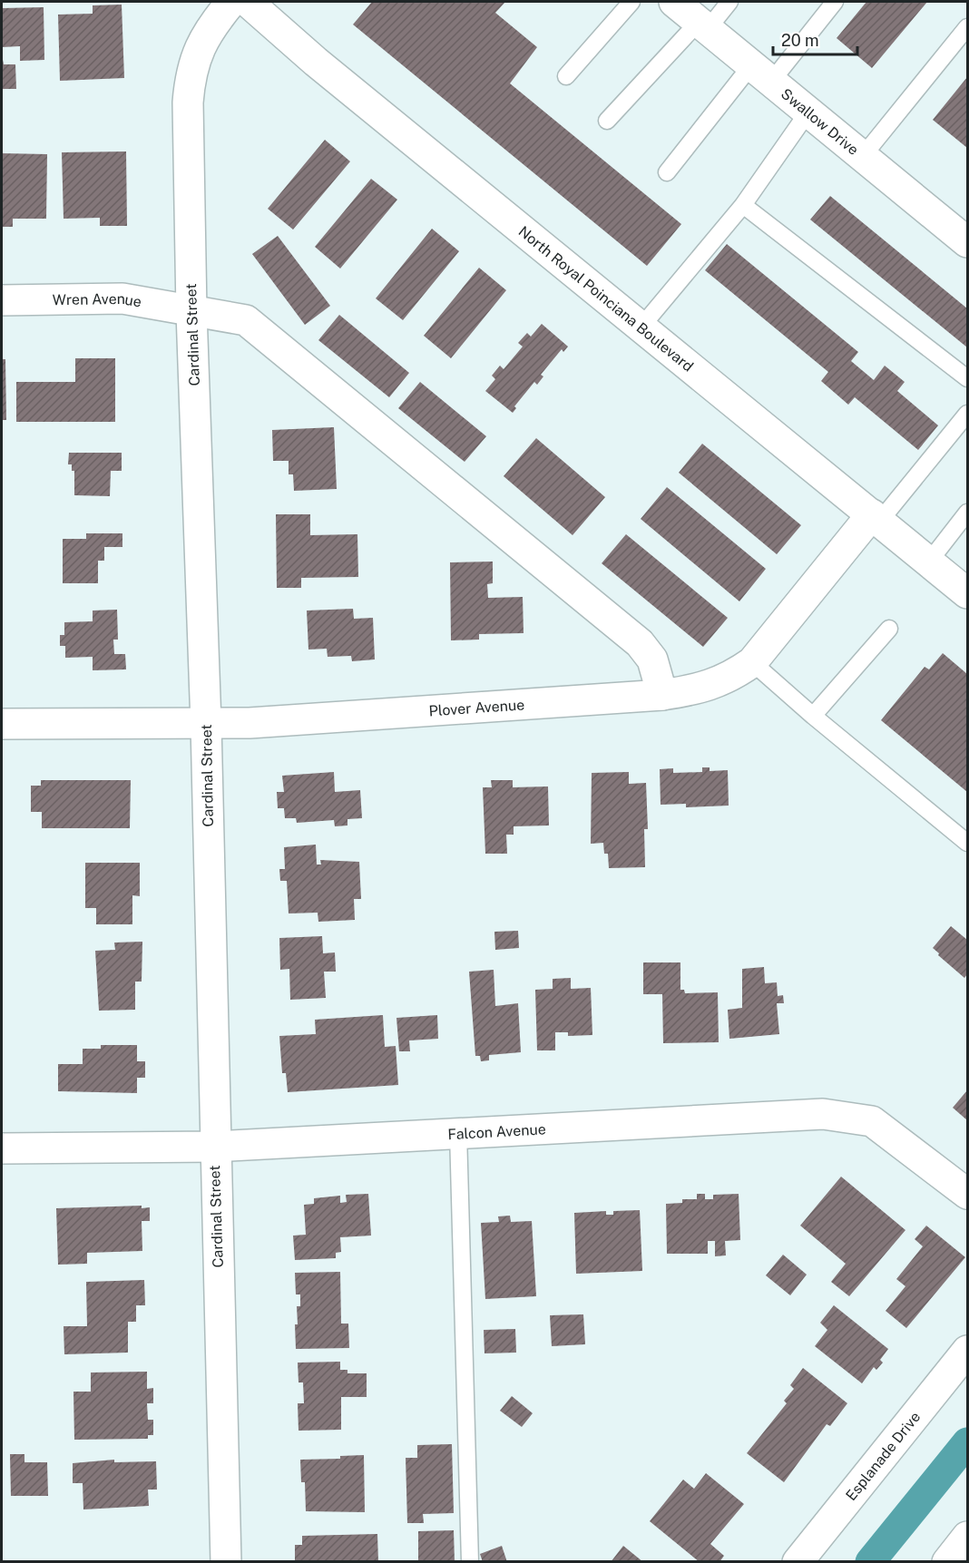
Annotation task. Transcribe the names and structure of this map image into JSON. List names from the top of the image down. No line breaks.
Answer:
{"streets":{"street":["Swallow Drive","North Royal Poinciana Boulevard","Wren Avenue","Cardinal Street","Plover Avenue","Falcon Avenue","Esplanade Drive"]},"crossings":[["North Royal Poinciana Boulevard","Plover Avenue"],["Wren Avenue","Cardinal Street"],["Wren Avenue","Plover Avenue"],["Cardinal Street","Plover Avenue"],["Cardinal Street","Falcon Avenue"]],"scale_bar":"20 m"}
